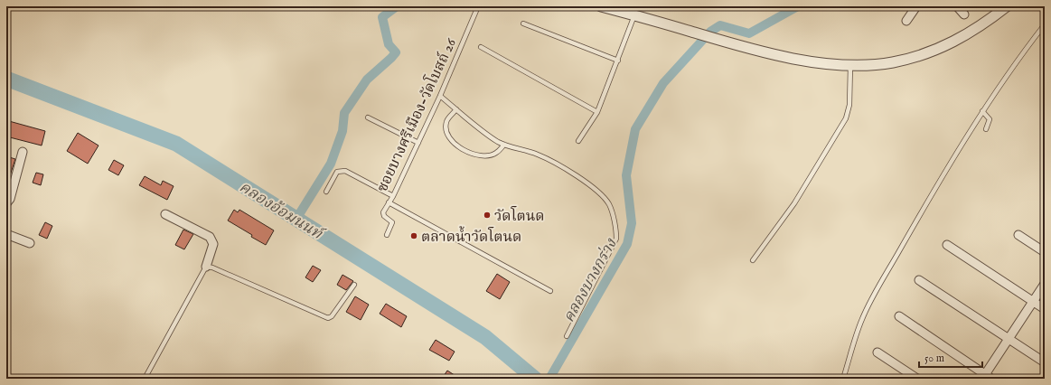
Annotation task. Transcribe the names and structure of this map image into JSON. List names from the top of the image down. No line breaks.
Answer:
{"streets":{"lane":["ซอยบางศรีเมือง-วัดโบสถ์ 26"]},"water":["คลองอ้อมนนท์","คลองบางกร่าง"],"places":["วัดโตนด","ตลาดน้ำวัดโตนด"],"scale_bar":"50 m"}
